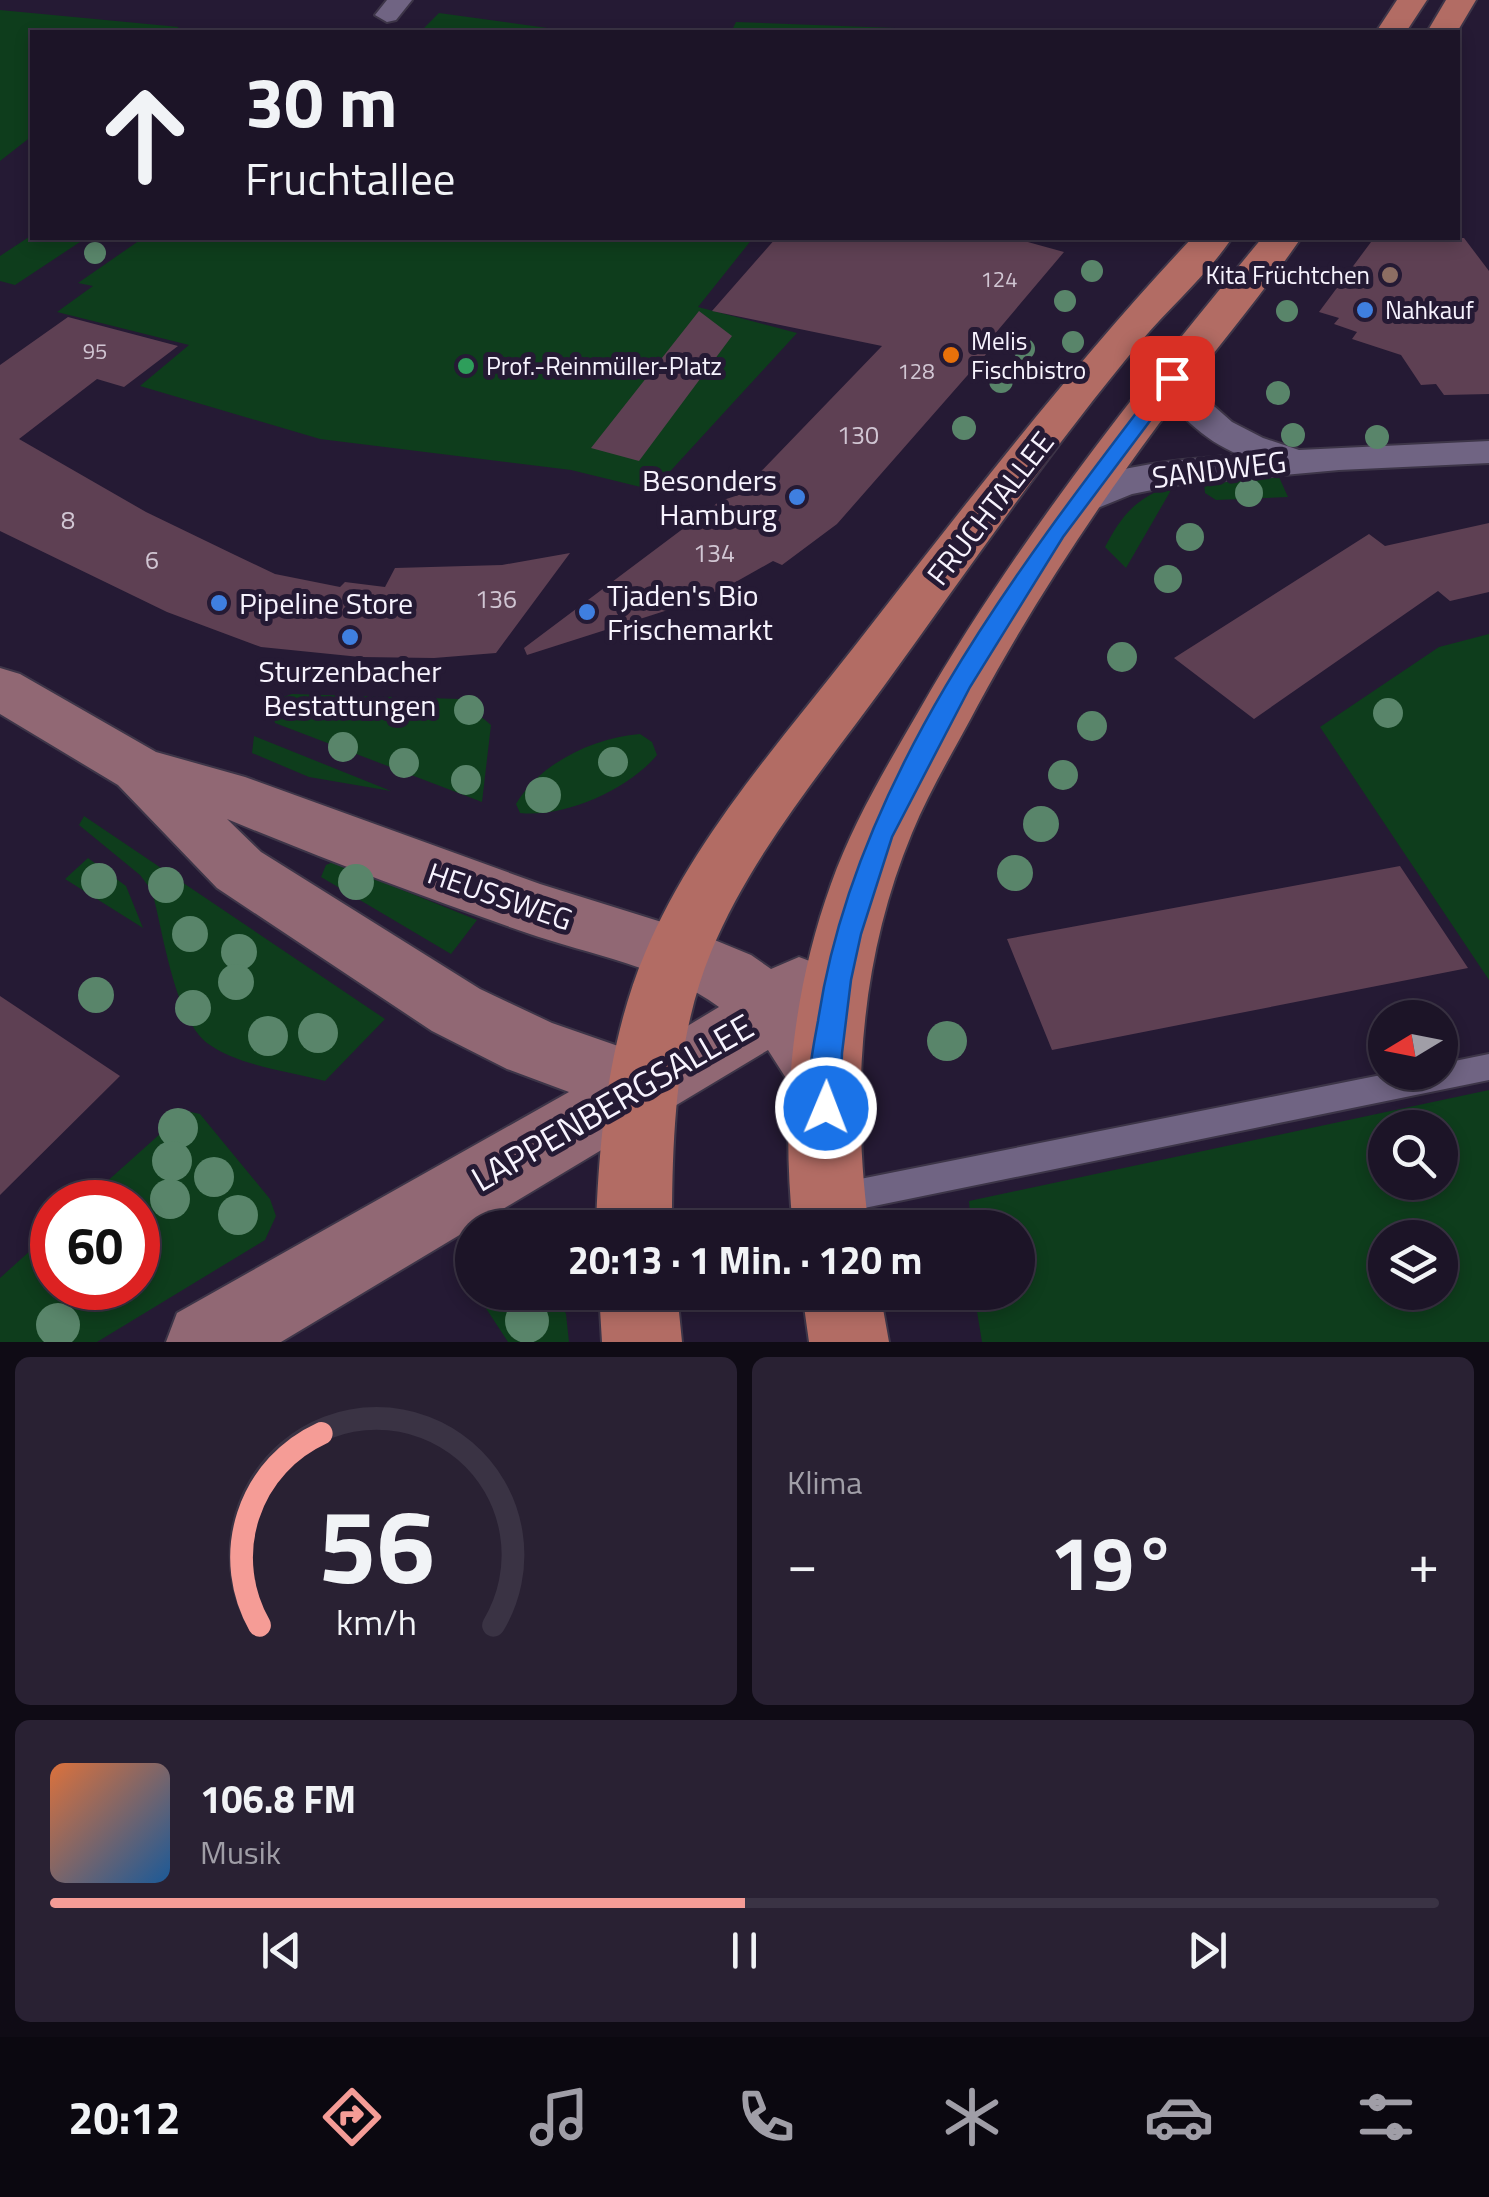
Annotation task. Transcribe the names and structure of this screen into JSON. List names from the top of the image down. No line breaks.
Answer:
{"streets":{"main road":["FRUCHTALLEE"],"street":["SANDWEG","HEUSSWEG","LAPPENBERGSALLEE"]},"crossings":[["FRUCHTALLEE","HEUSSWEG"],["FRUCHTALLEE","LAPPENBERGSALLEE"],["HEUSSWEG","LAPPENBERGSALLEE"]],"places":["Kita Früchtchen","Nahkauf","Melis Fischbistro","Prof.-Reinmüller-Platz","Besonders Hamburg","Pipeline Store","Tjaden's Bio Frischemarkt","Sturzenbacher Bestattungen"],"house_numbers":["124","95","128","130","8","134","6","136"],"north":"left","page":{"turn":["30 m","Fruchtallee"],"limit":"60","trip":"20:13 · 1 Min. · 120 m","tile":"Klima","heat":["−","19°","+"],"song":["106.8 FM","Musik"],"tabs":"20:12","gauge":["56","km/h"]}}
